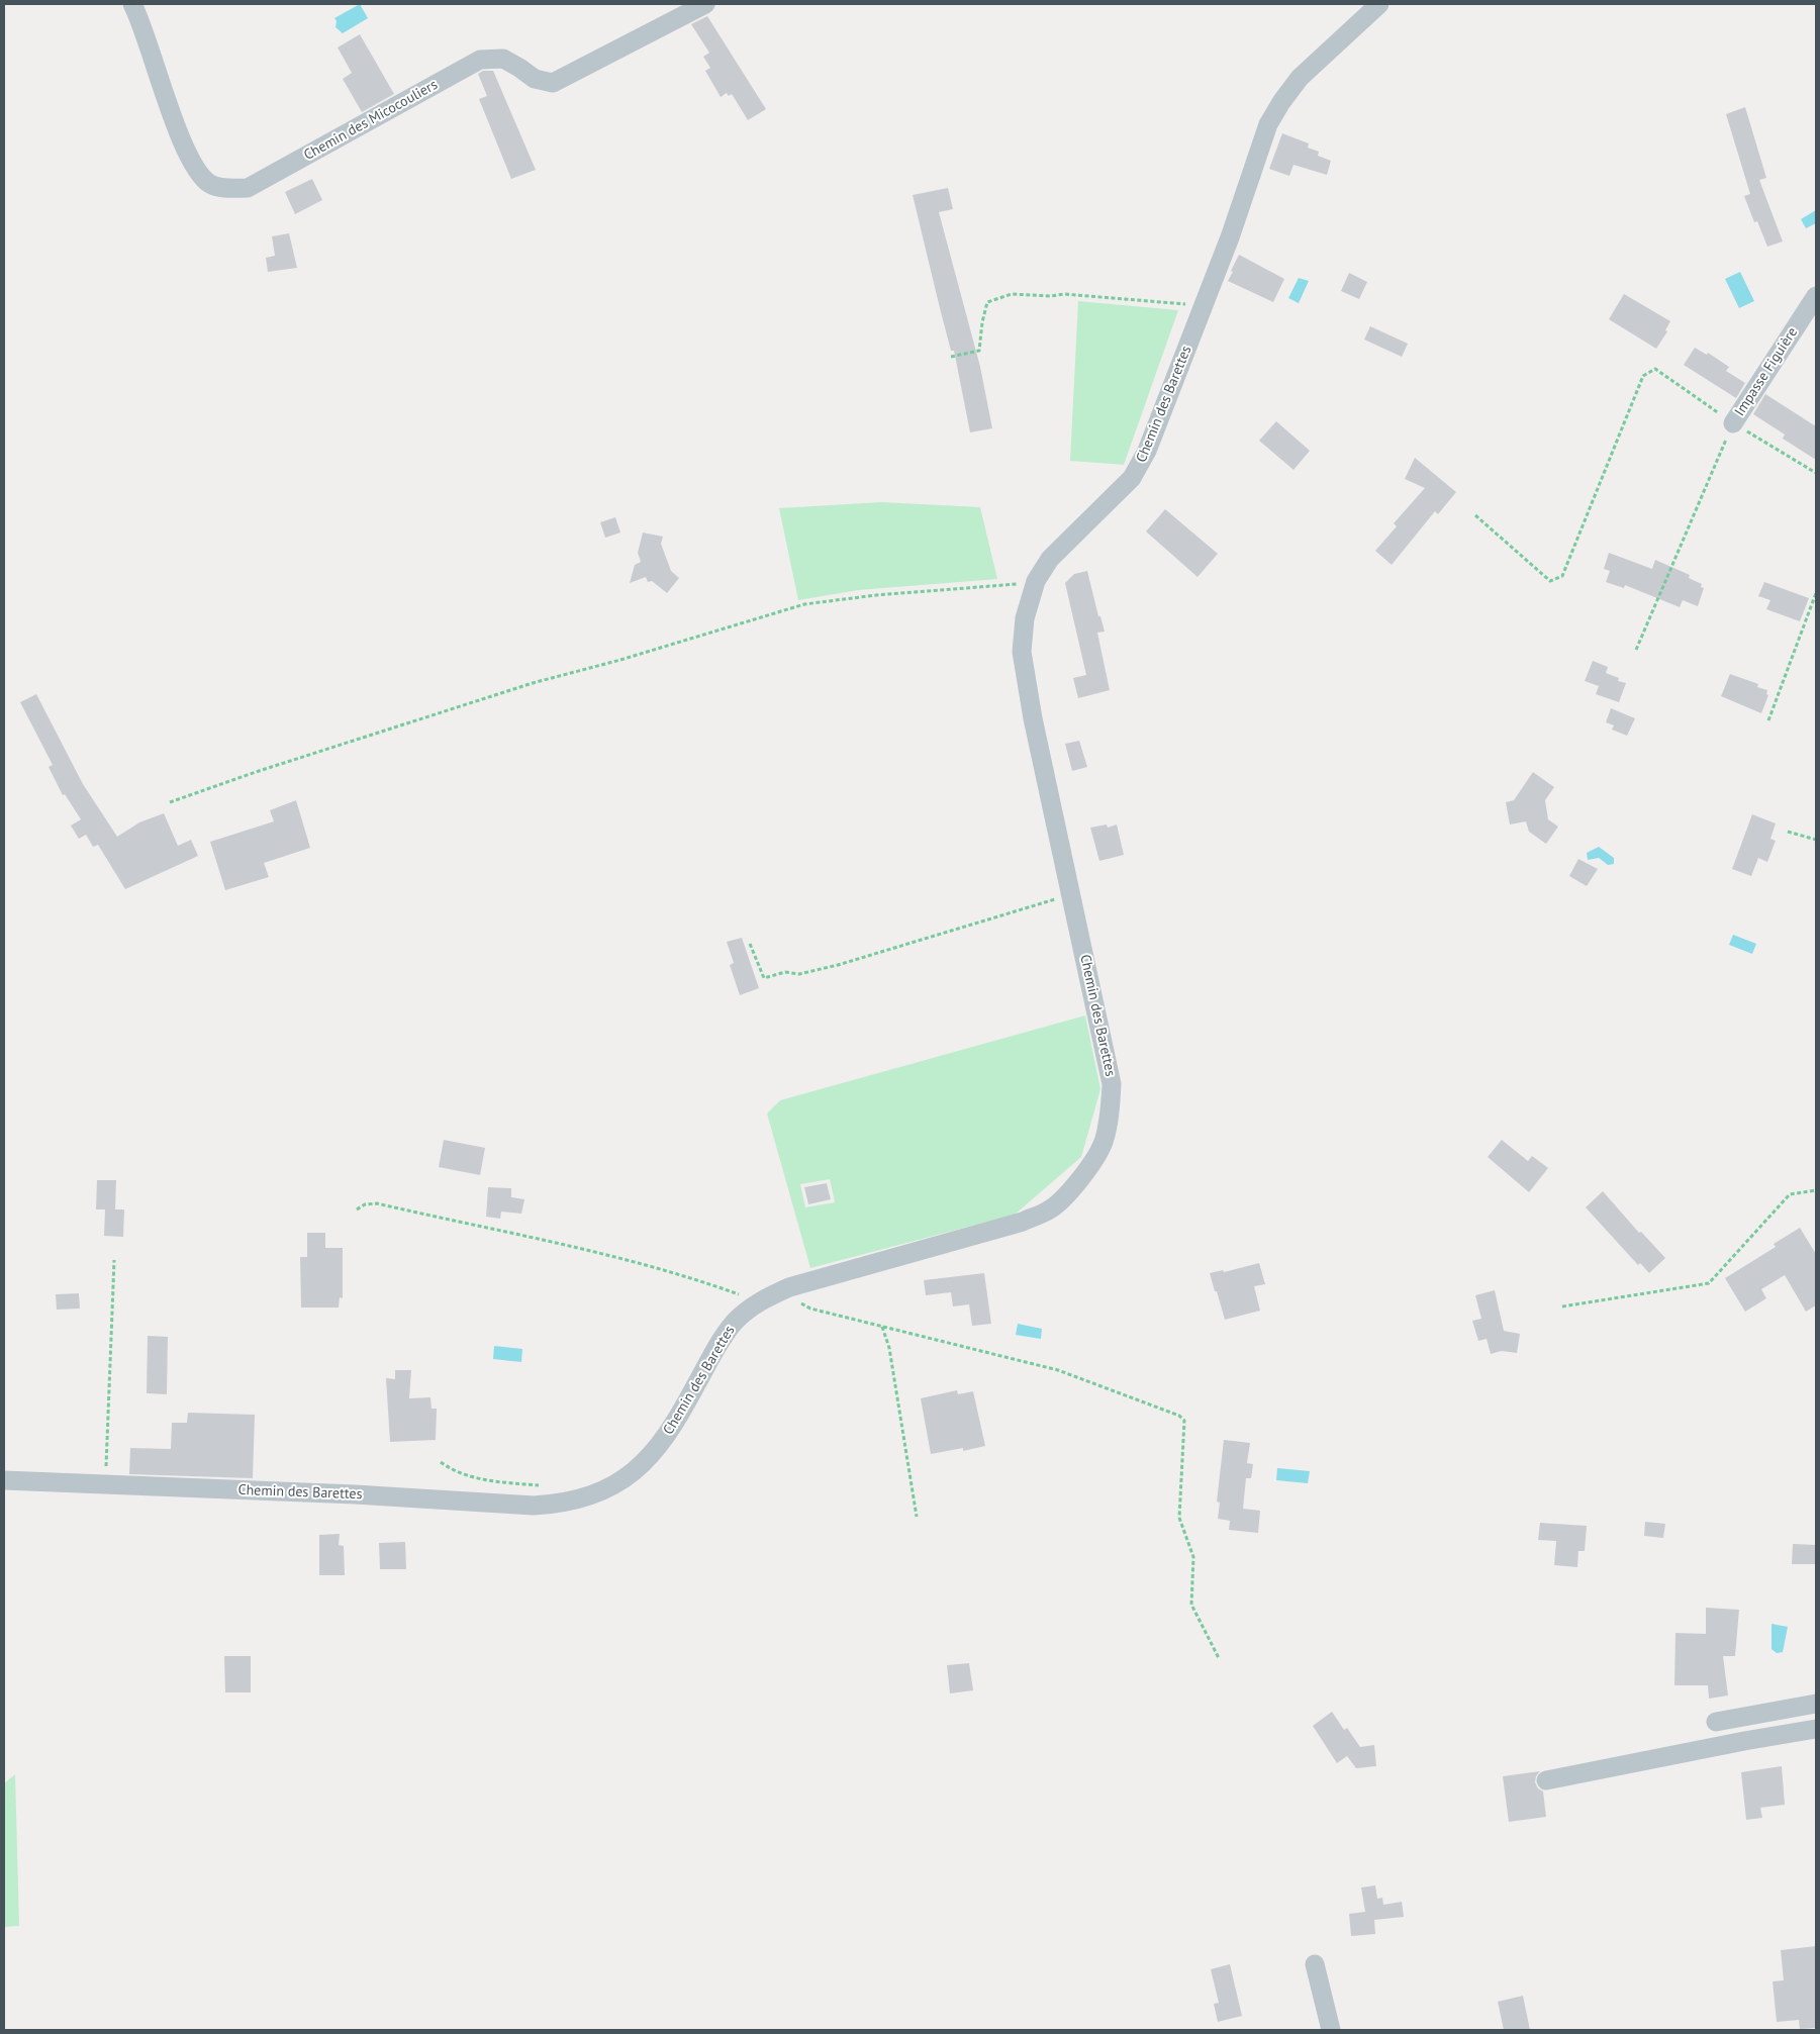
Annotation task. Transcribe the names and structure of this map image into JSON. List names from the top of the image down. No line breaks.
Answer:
{"streets":{"street":["Chemin des Micocouliers","Impasse Figuière","Chemin des Barettes"]}}
